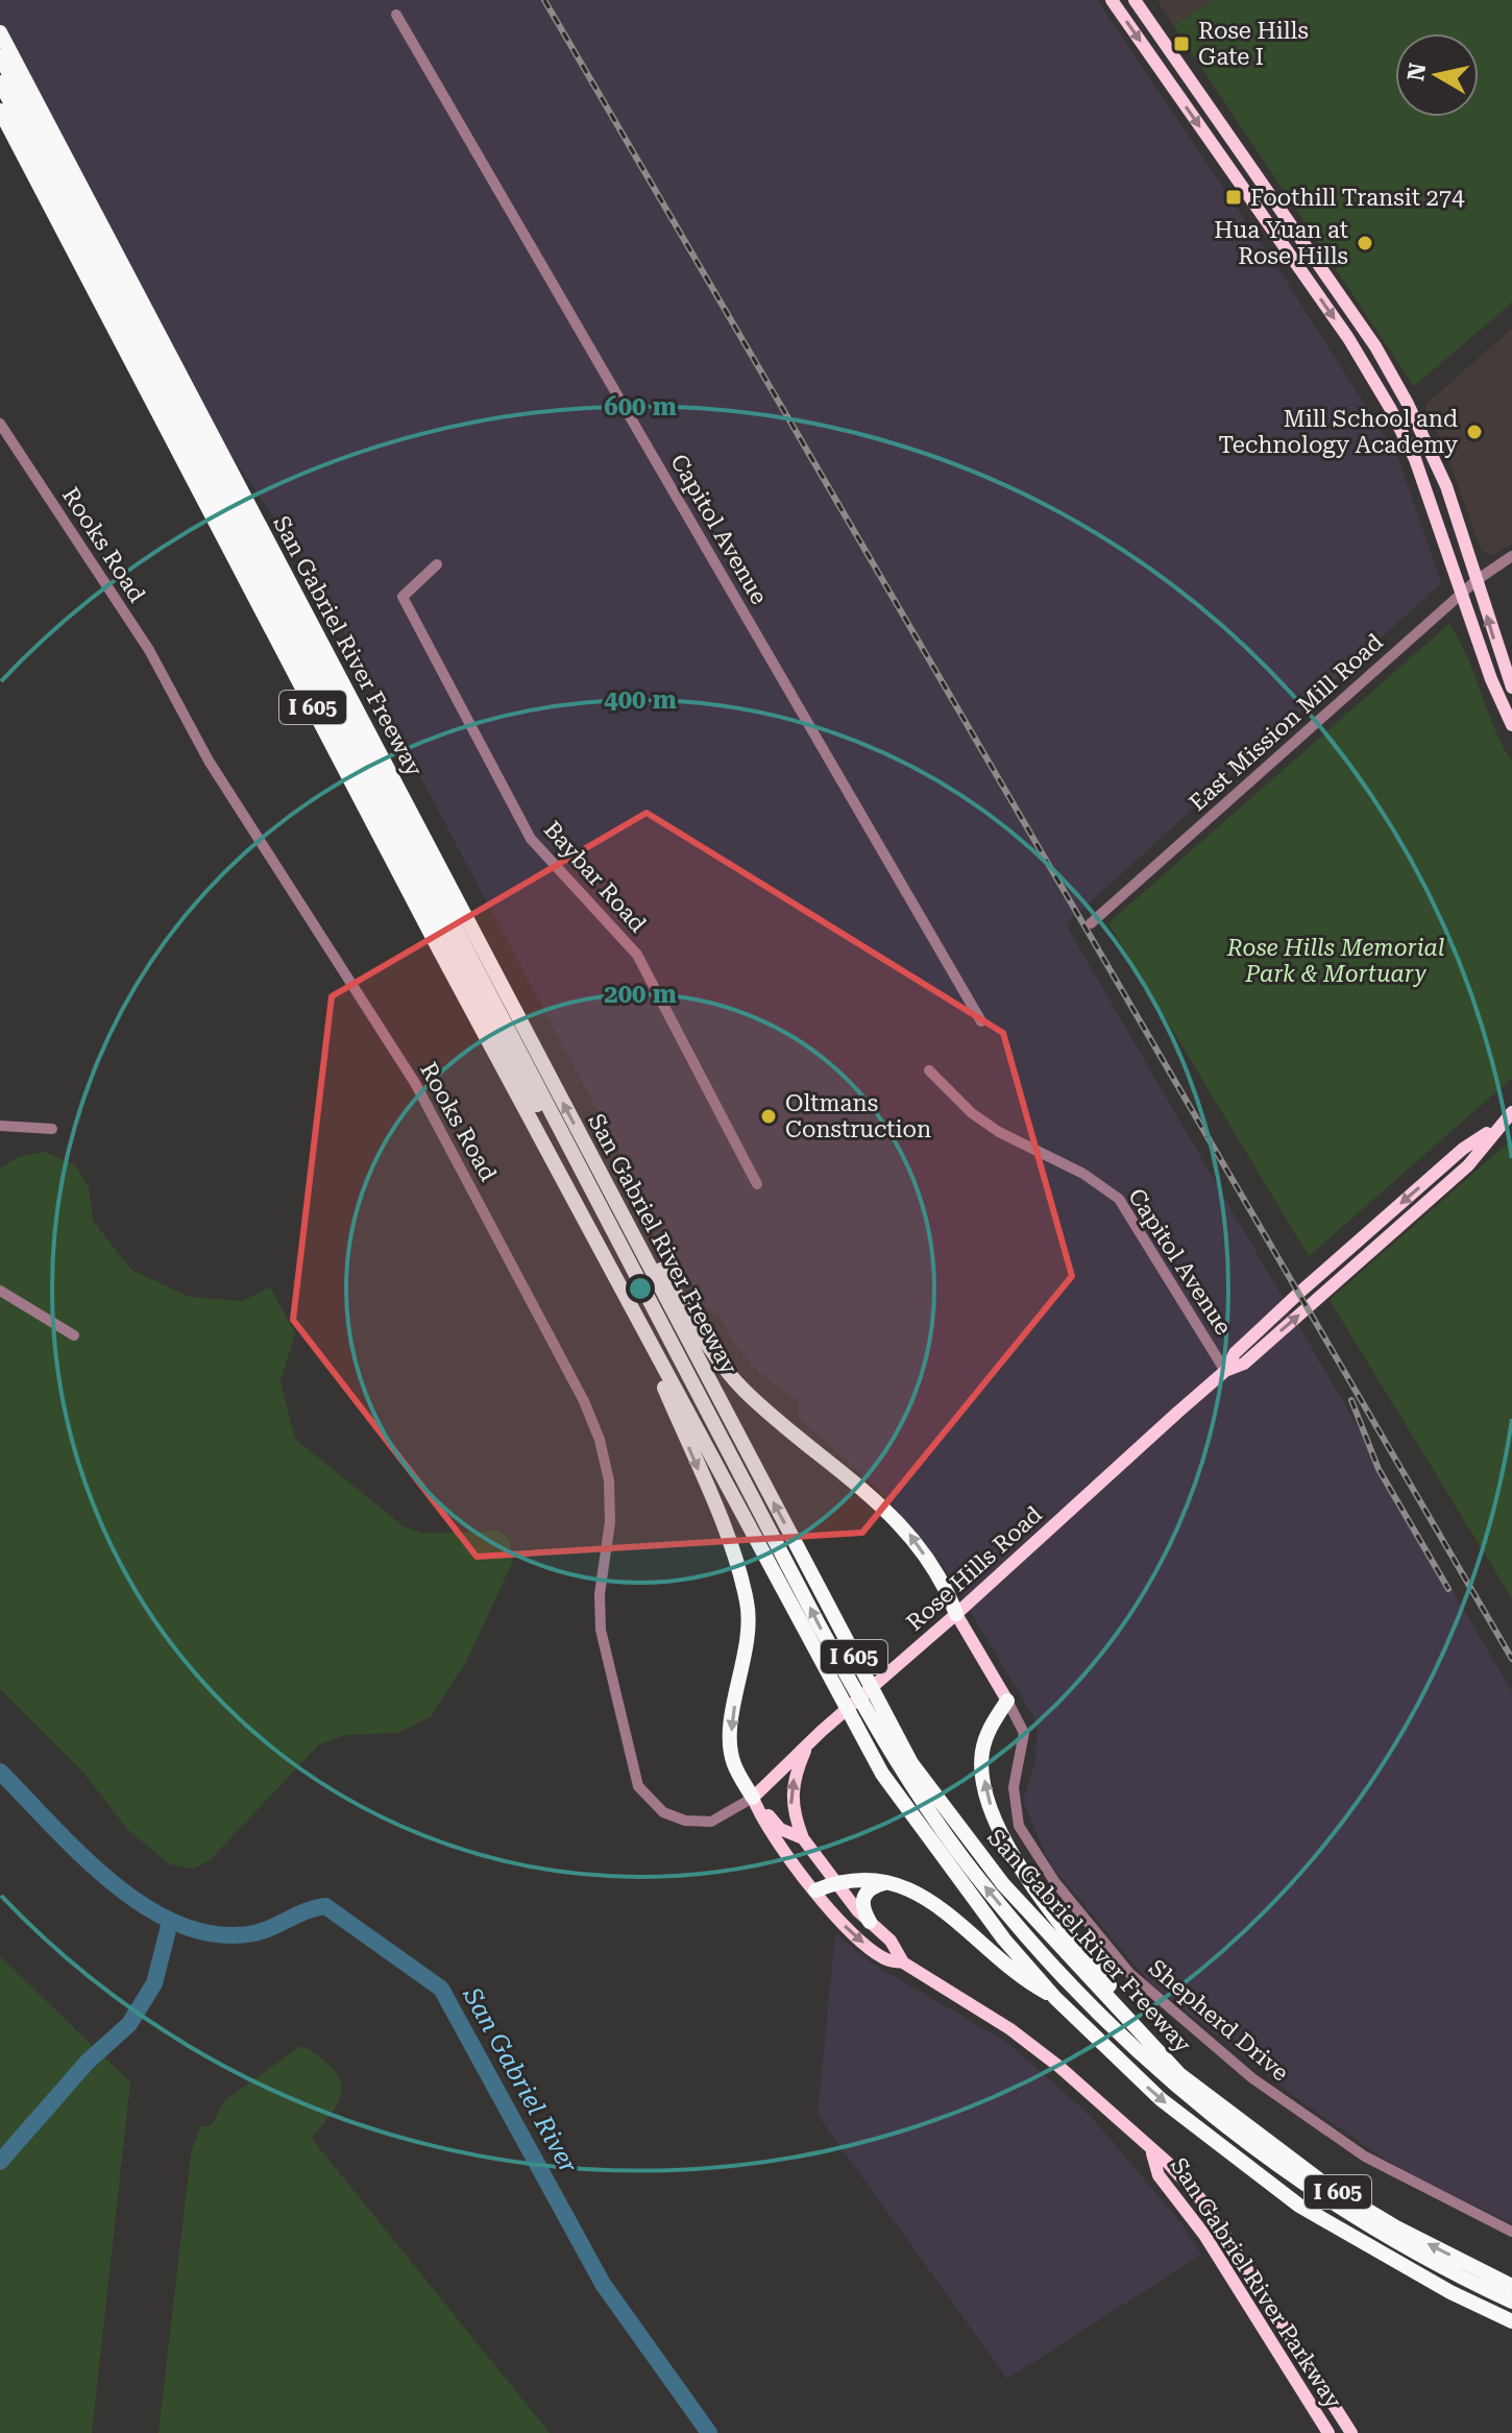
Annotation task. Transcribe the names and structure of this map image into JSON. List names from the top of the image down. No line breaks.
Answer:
{"streets":{"highway":["San Gabriel River Freeway","I 605"],"main road":["Rose Hills Road","Shepherd Drive","San Gabriel River Parkway"],"street":["Capitol Avenue","Rooks Road","East Mission Mill Road","Baybar Road"]},"crossings":[["Capitol Avenue","Rose Hills Road"],["Rooks Road","Rose Hills Road"],["Rooks Road","San Gabriel River Parkway"],["Rose Hills Road","Shepherd Drive"],["Rose Hills Road","San Gabriel River Parkway"]],"water":["San Gabriel River"],"parks":["Rose Hills Memorial Park & Mortuary"],"places":{"transit":["Rose Hills Gate I","Foothill Transit 274"],"other":["Hua Yuan at Rose Hills","Mill School and Technology Academy","Oltmans Construction"]},"north":"left","rings":["600 m","400 m","200 m"]}
